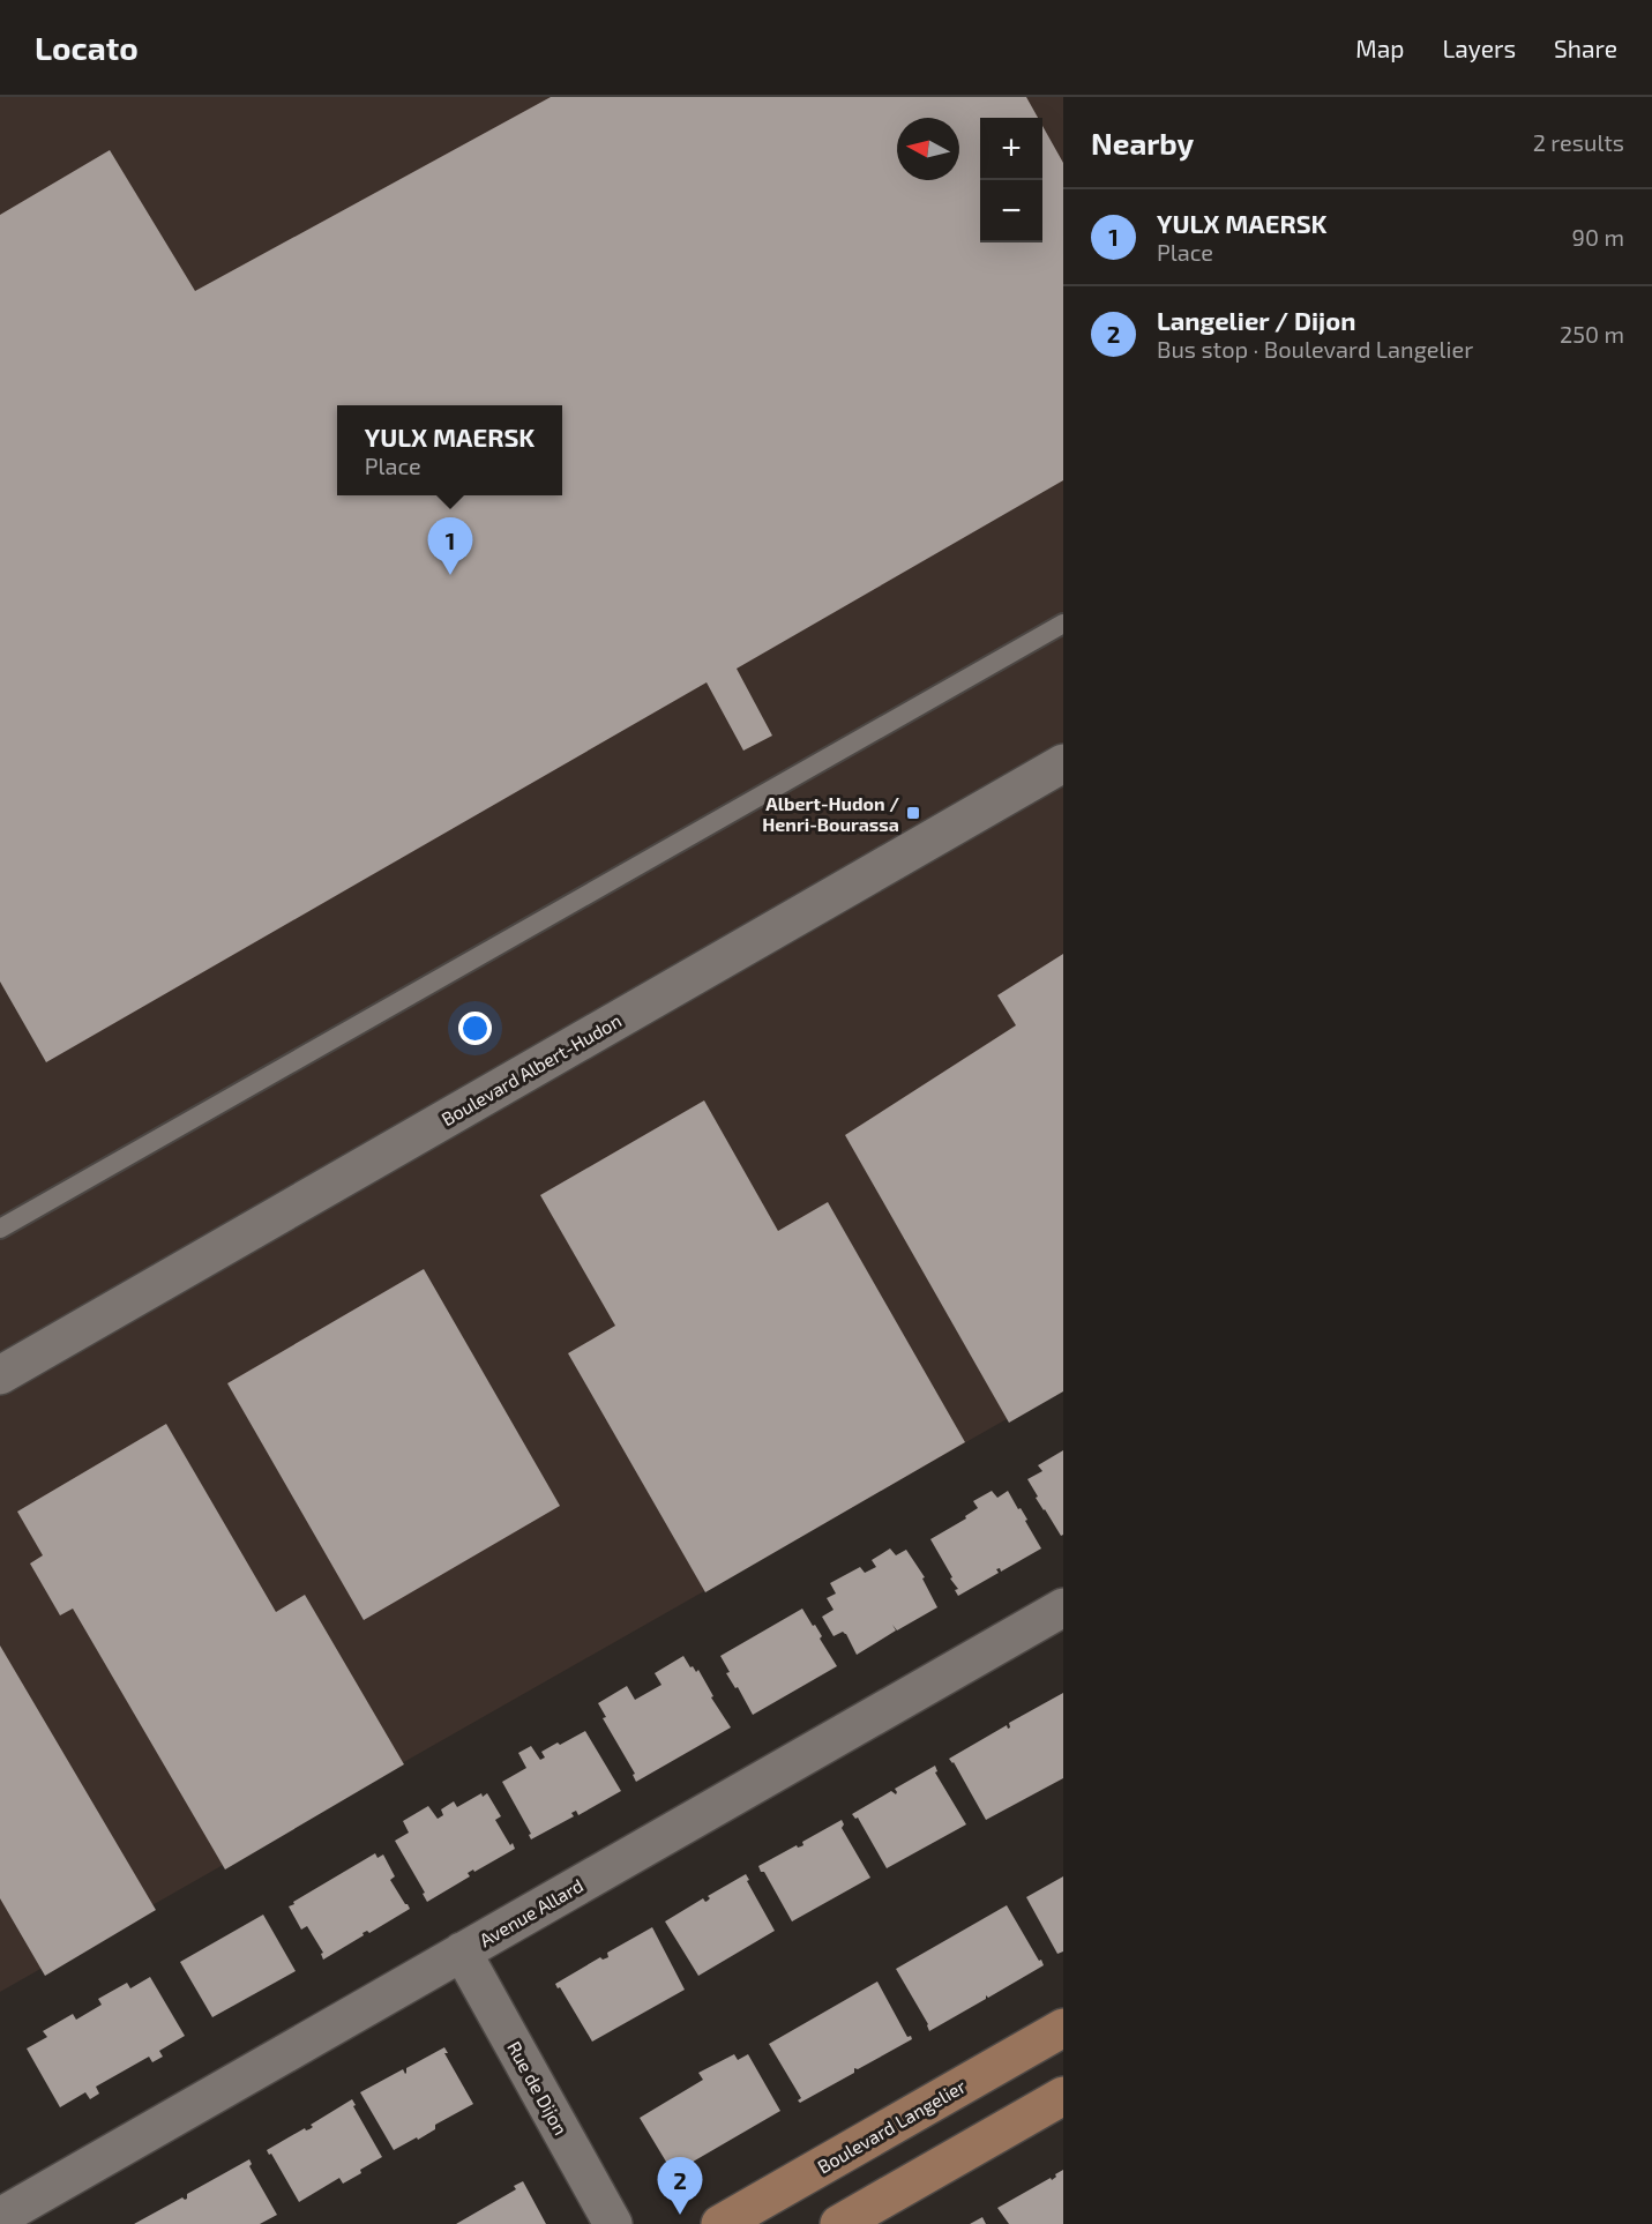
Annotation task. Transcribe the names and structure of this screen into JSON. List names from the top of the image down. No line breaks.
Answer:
{"streets":{"main road":["Boulevard Langelier"],"street":["Boulevard Albert-Hudon","Avenue Allard","Rue de Dijon"]},"crossings":[["Avenue Allard","Rue de Dijon"]],"places":{"transit":["Albert-Hudon / Henri-Bourassa"]},"north":"left","page":{"header":"Locato","nav":["Map","Layers","Share"],"heading":["Nearby","2 results"],"map_buttons":["+","−"],"list":[{"mark":"1","name":"YULX MAERSK","note":"Place","value":"90 m"},{"mark":"2","name":"Langelier / Dijon","note":"Bus stop · Boulevard Langelier","value":"250 m"}],"popup":["YULX MAERSK","Place"],"pins":["1","2"]}}
